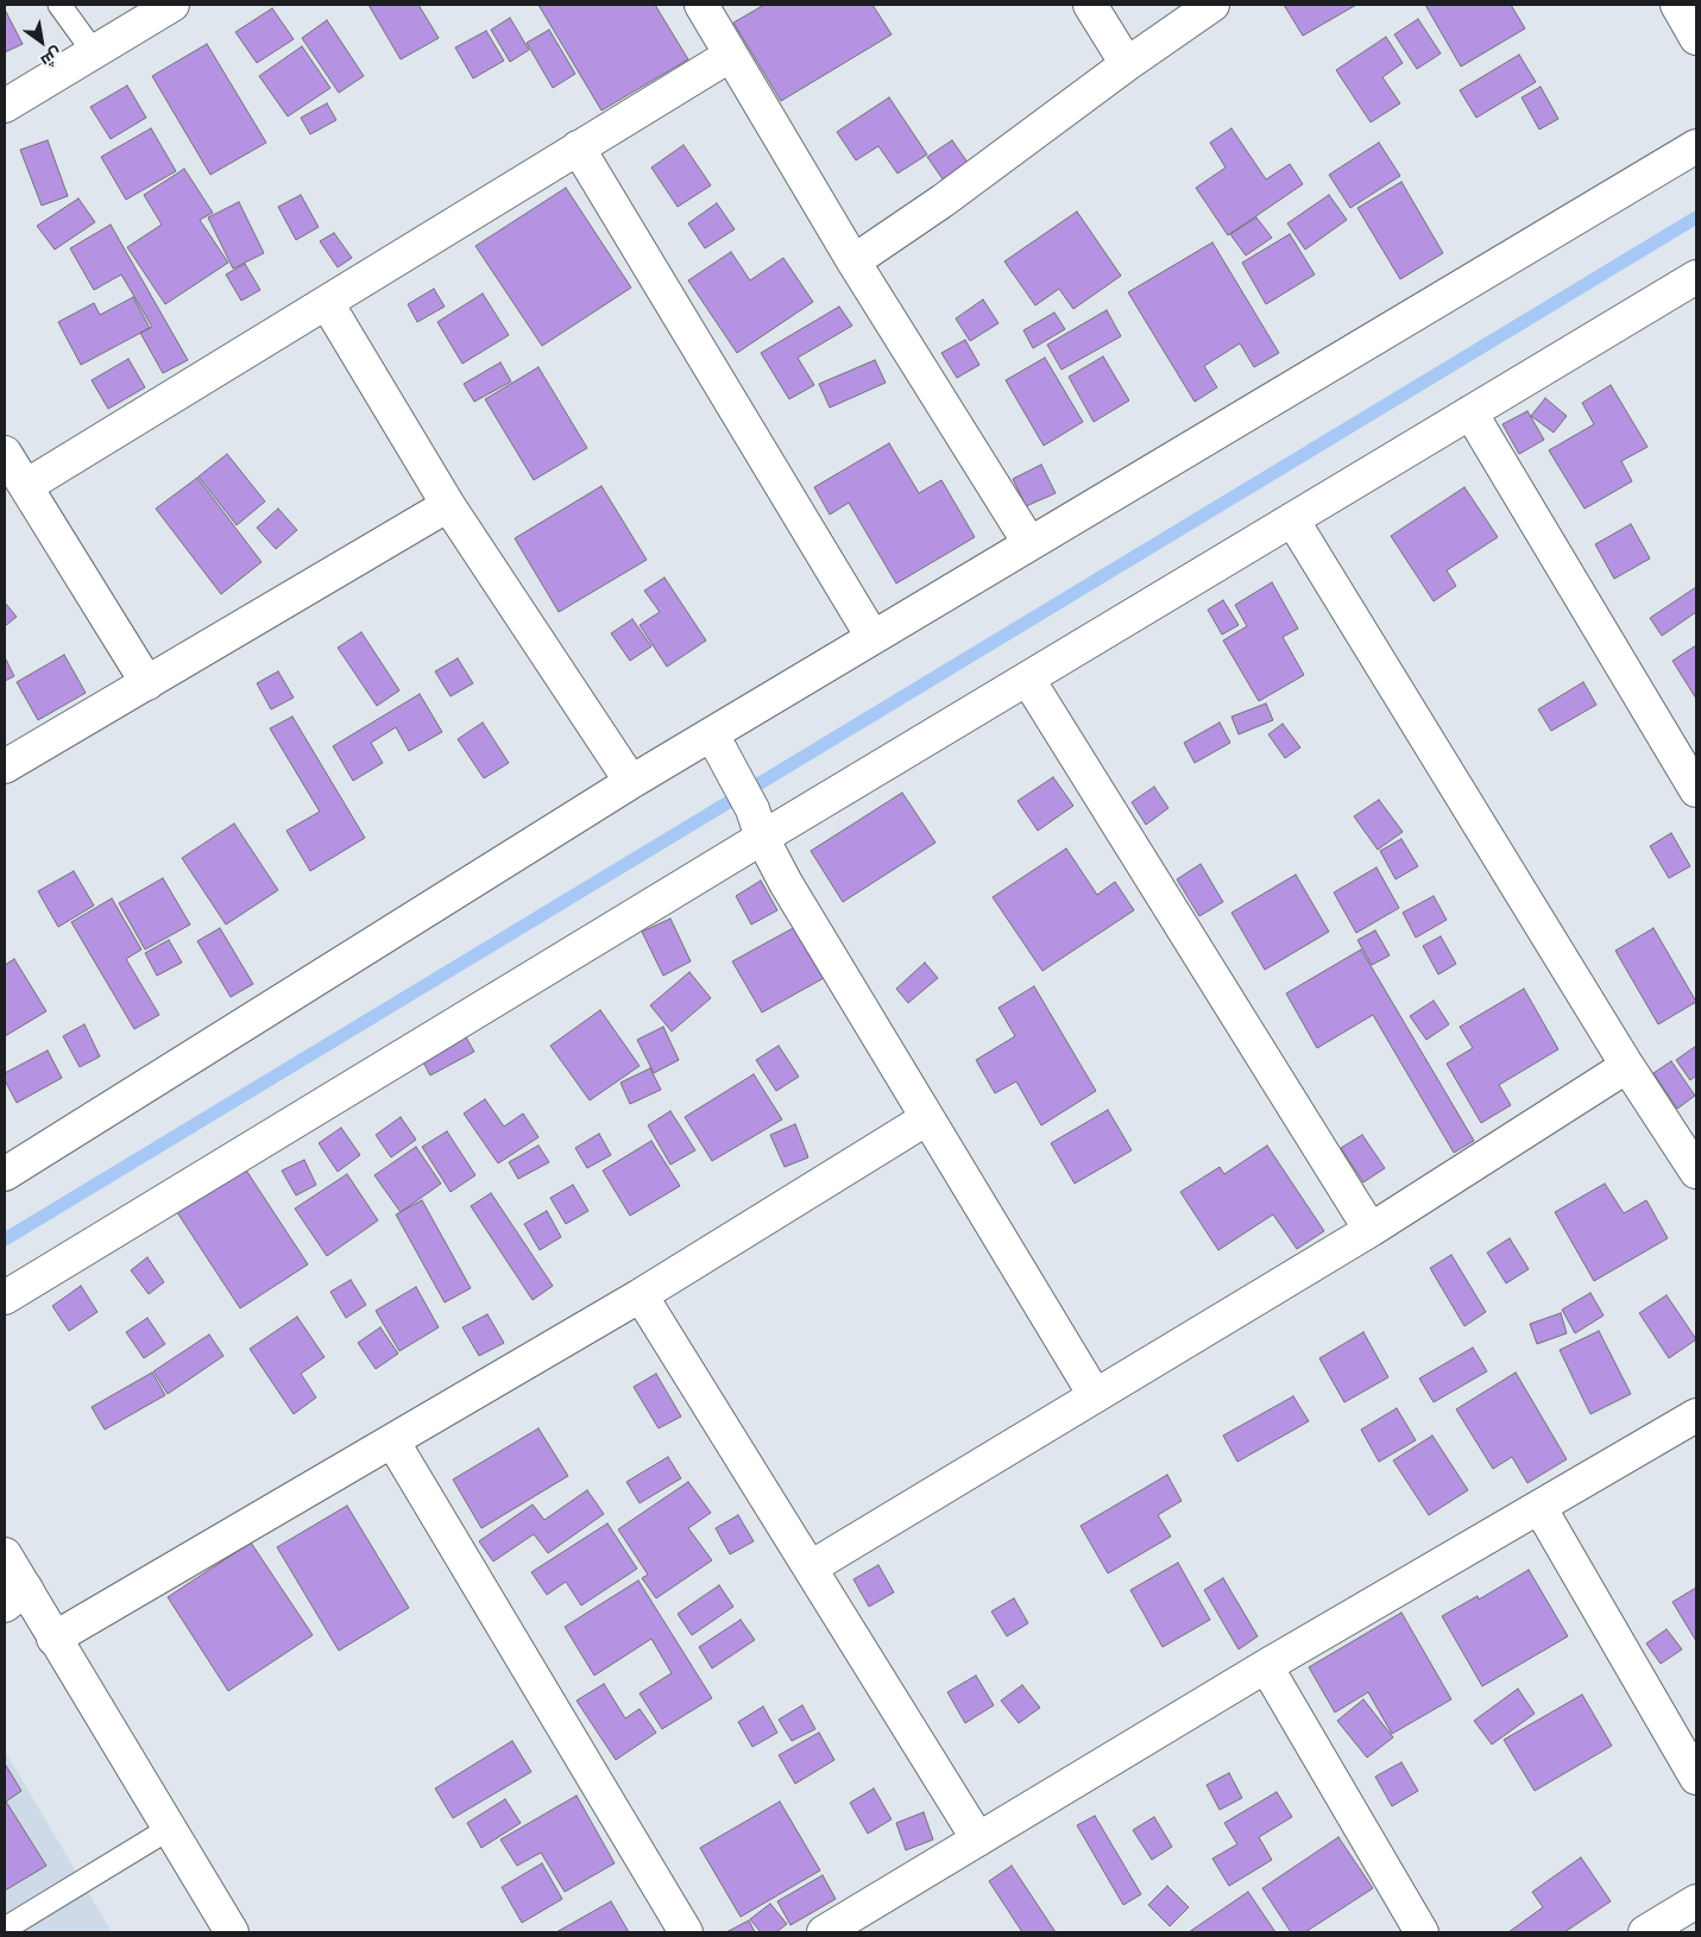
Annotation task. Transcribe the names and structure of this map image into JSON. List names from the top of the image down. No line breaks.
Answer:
{"north":"bottom right"}
